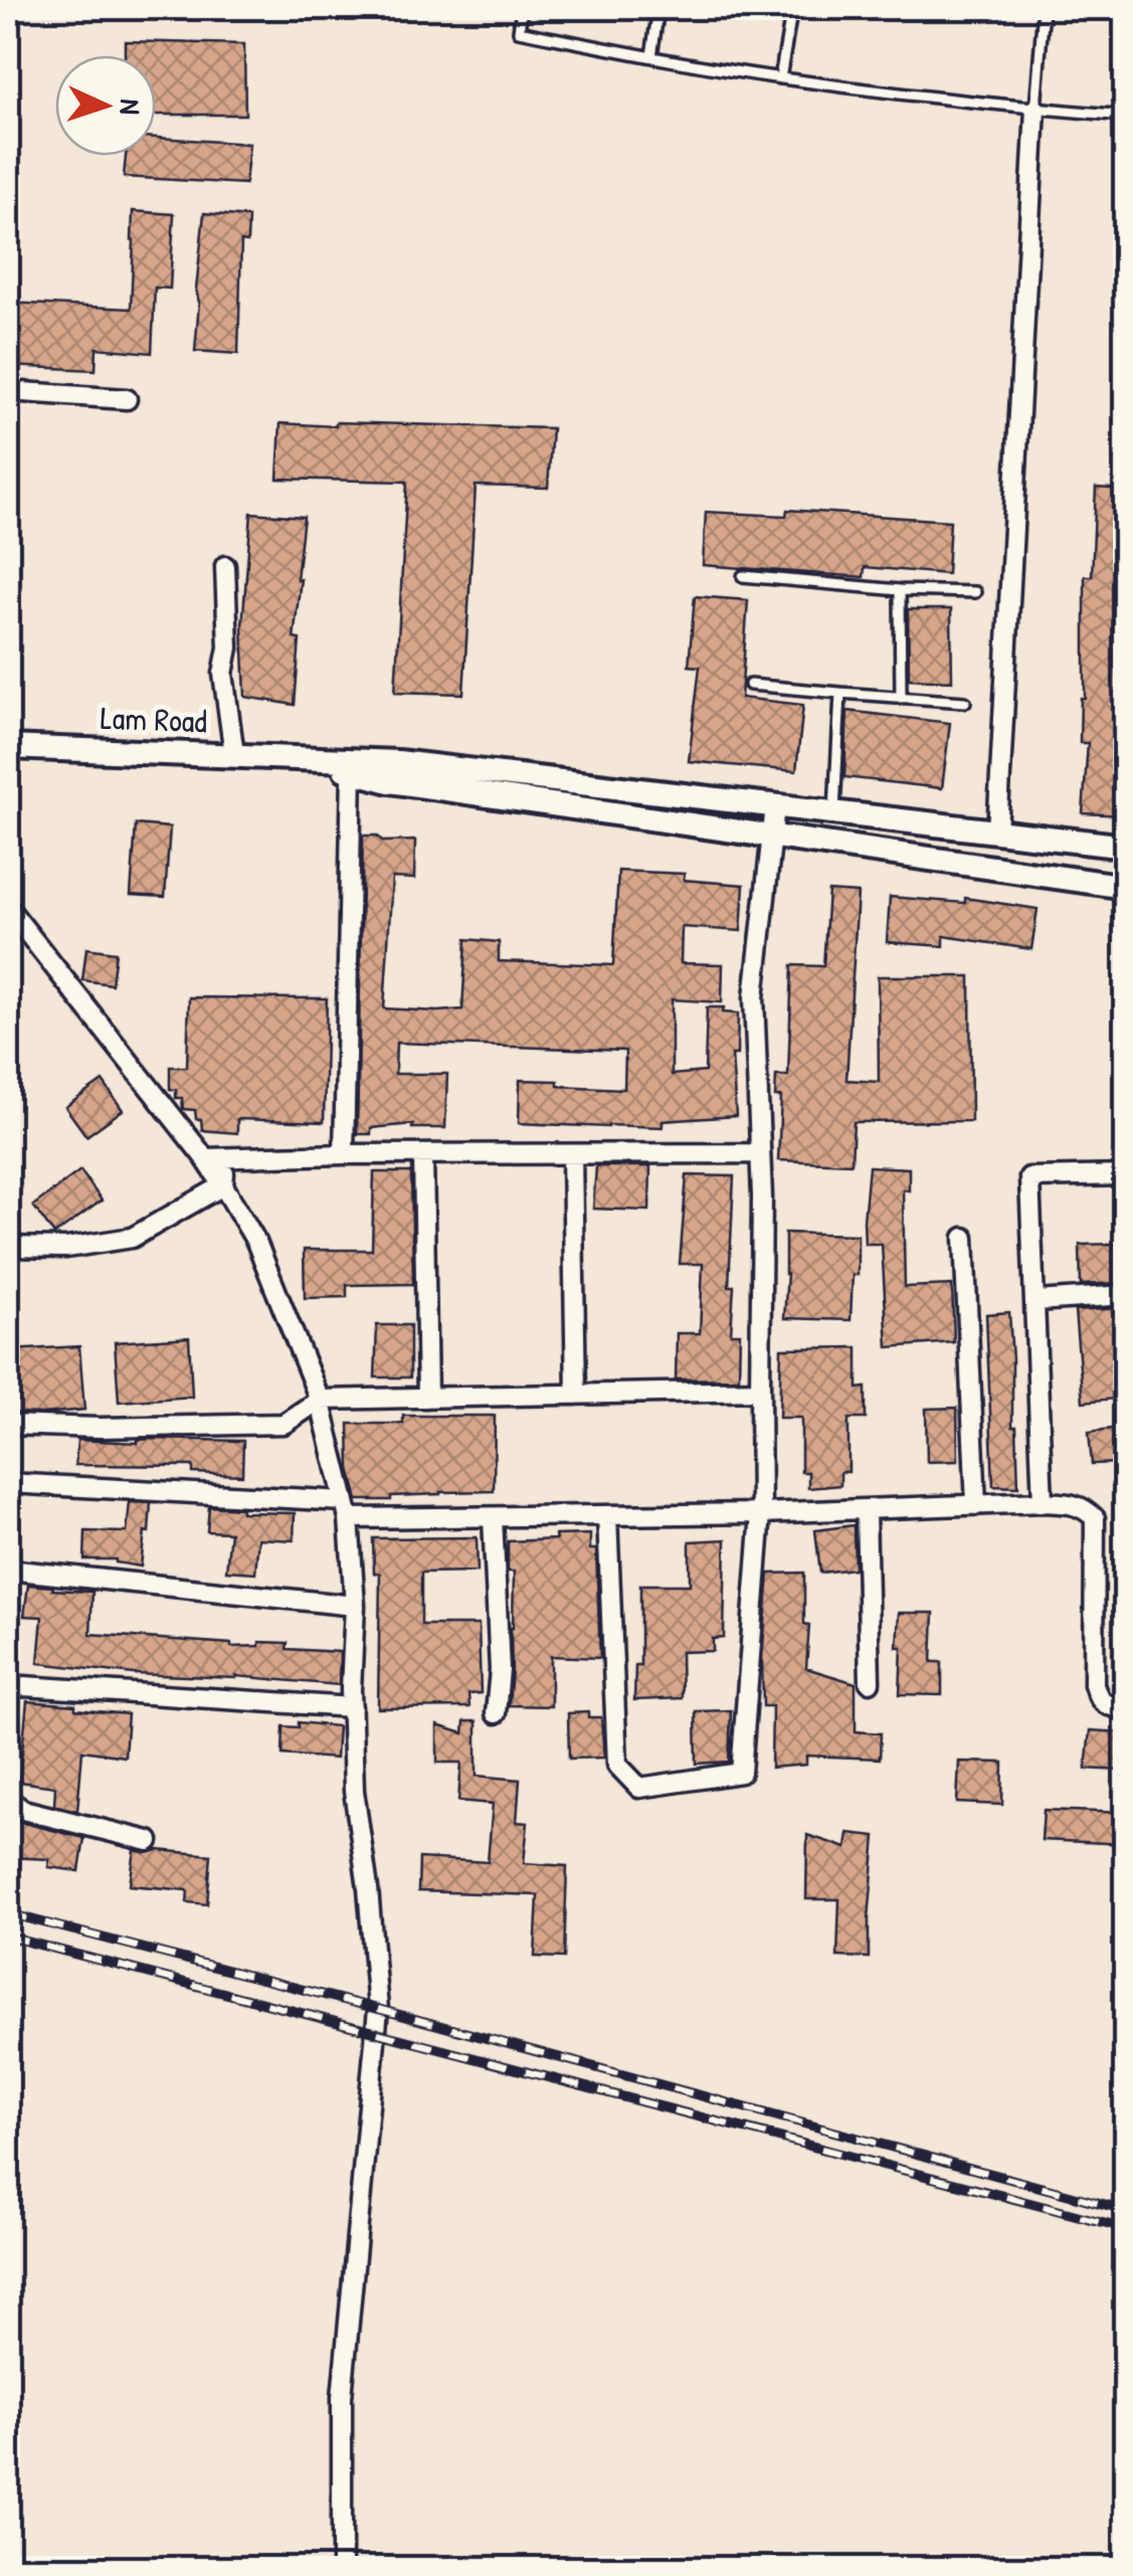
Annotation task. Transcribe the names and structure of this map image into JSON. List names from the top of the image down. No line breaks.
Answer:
{"streets":{"main road":["Lam Road"]},"north":"right"}
